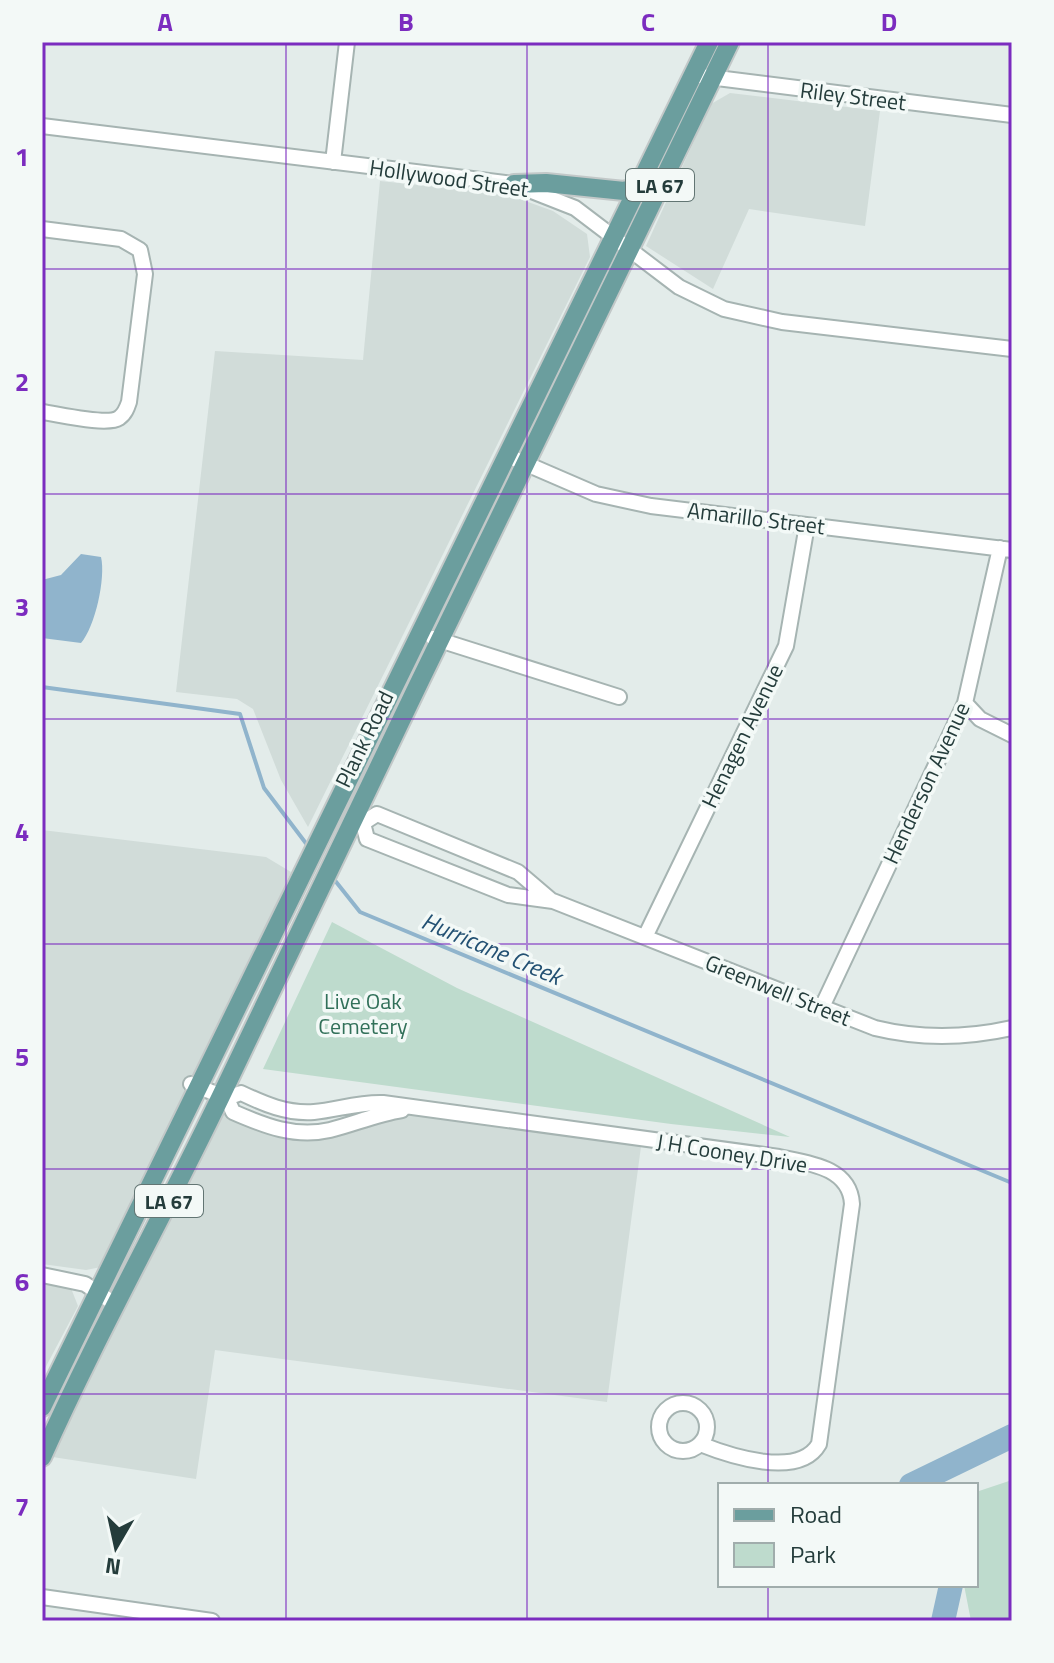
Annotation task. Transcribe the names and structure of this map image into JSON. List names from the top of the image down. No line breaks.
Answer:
{"streets":{"main road":["LA 67","Plank Road"],"street":["Riley Street","Hollywood Street","Amarillo Street","Henagen Avenue","Henderson Avenue","Greenwell Street","J H Cooney Drive"]},"crossings":[["Riley Street","Plank Road"],["Hollywood Street","Plank Road"],["Amarillo Street","Henagen Avenue"],["Amarillo Street","Plank Road"],["Amarillo Street","Henderson Avenue"],["Henagen Avenue","Greenwell Street"],["Plank Road","Greenwell Street"],["Plank Road","J H Cooney Drive"],["Henderson Avenue","Greenwell Street"]],"water":["Hurricane Creek"],"parks":["Live Oak Cemetery"],"legend":["Road","Park"],"north":"bottom","grid":{"columns":["A","B","C","D"],"rows":["1","2","3","4","5","6","7"]}}
